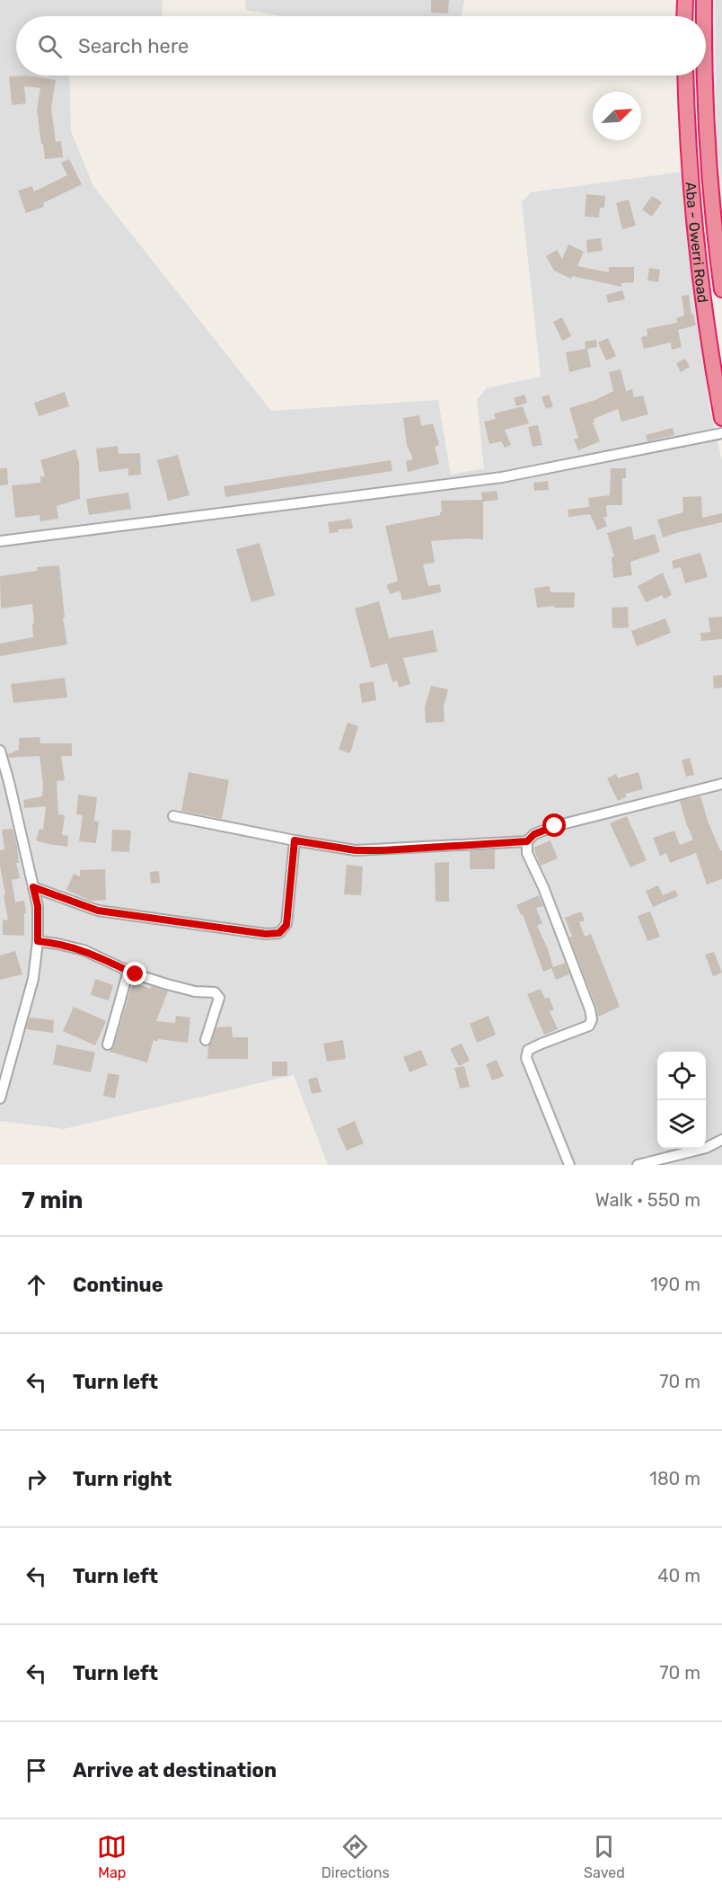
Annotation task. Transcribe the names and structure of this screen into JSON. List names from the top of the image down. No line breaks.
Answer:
{"streets":{"highway":["Aba - Owerri Road"]},"north":"top right","page":{"search":"Search here","heading":["7 min","Walk · 550 m"],"list":[["Continue","190 m"],["Turn left","70 m"],["Turn right","180 m"],["Turn left","40 m"],["Turn left","70 m"],"Arrive at destination"],"nav":["Map","Directions","Saved"]}}
